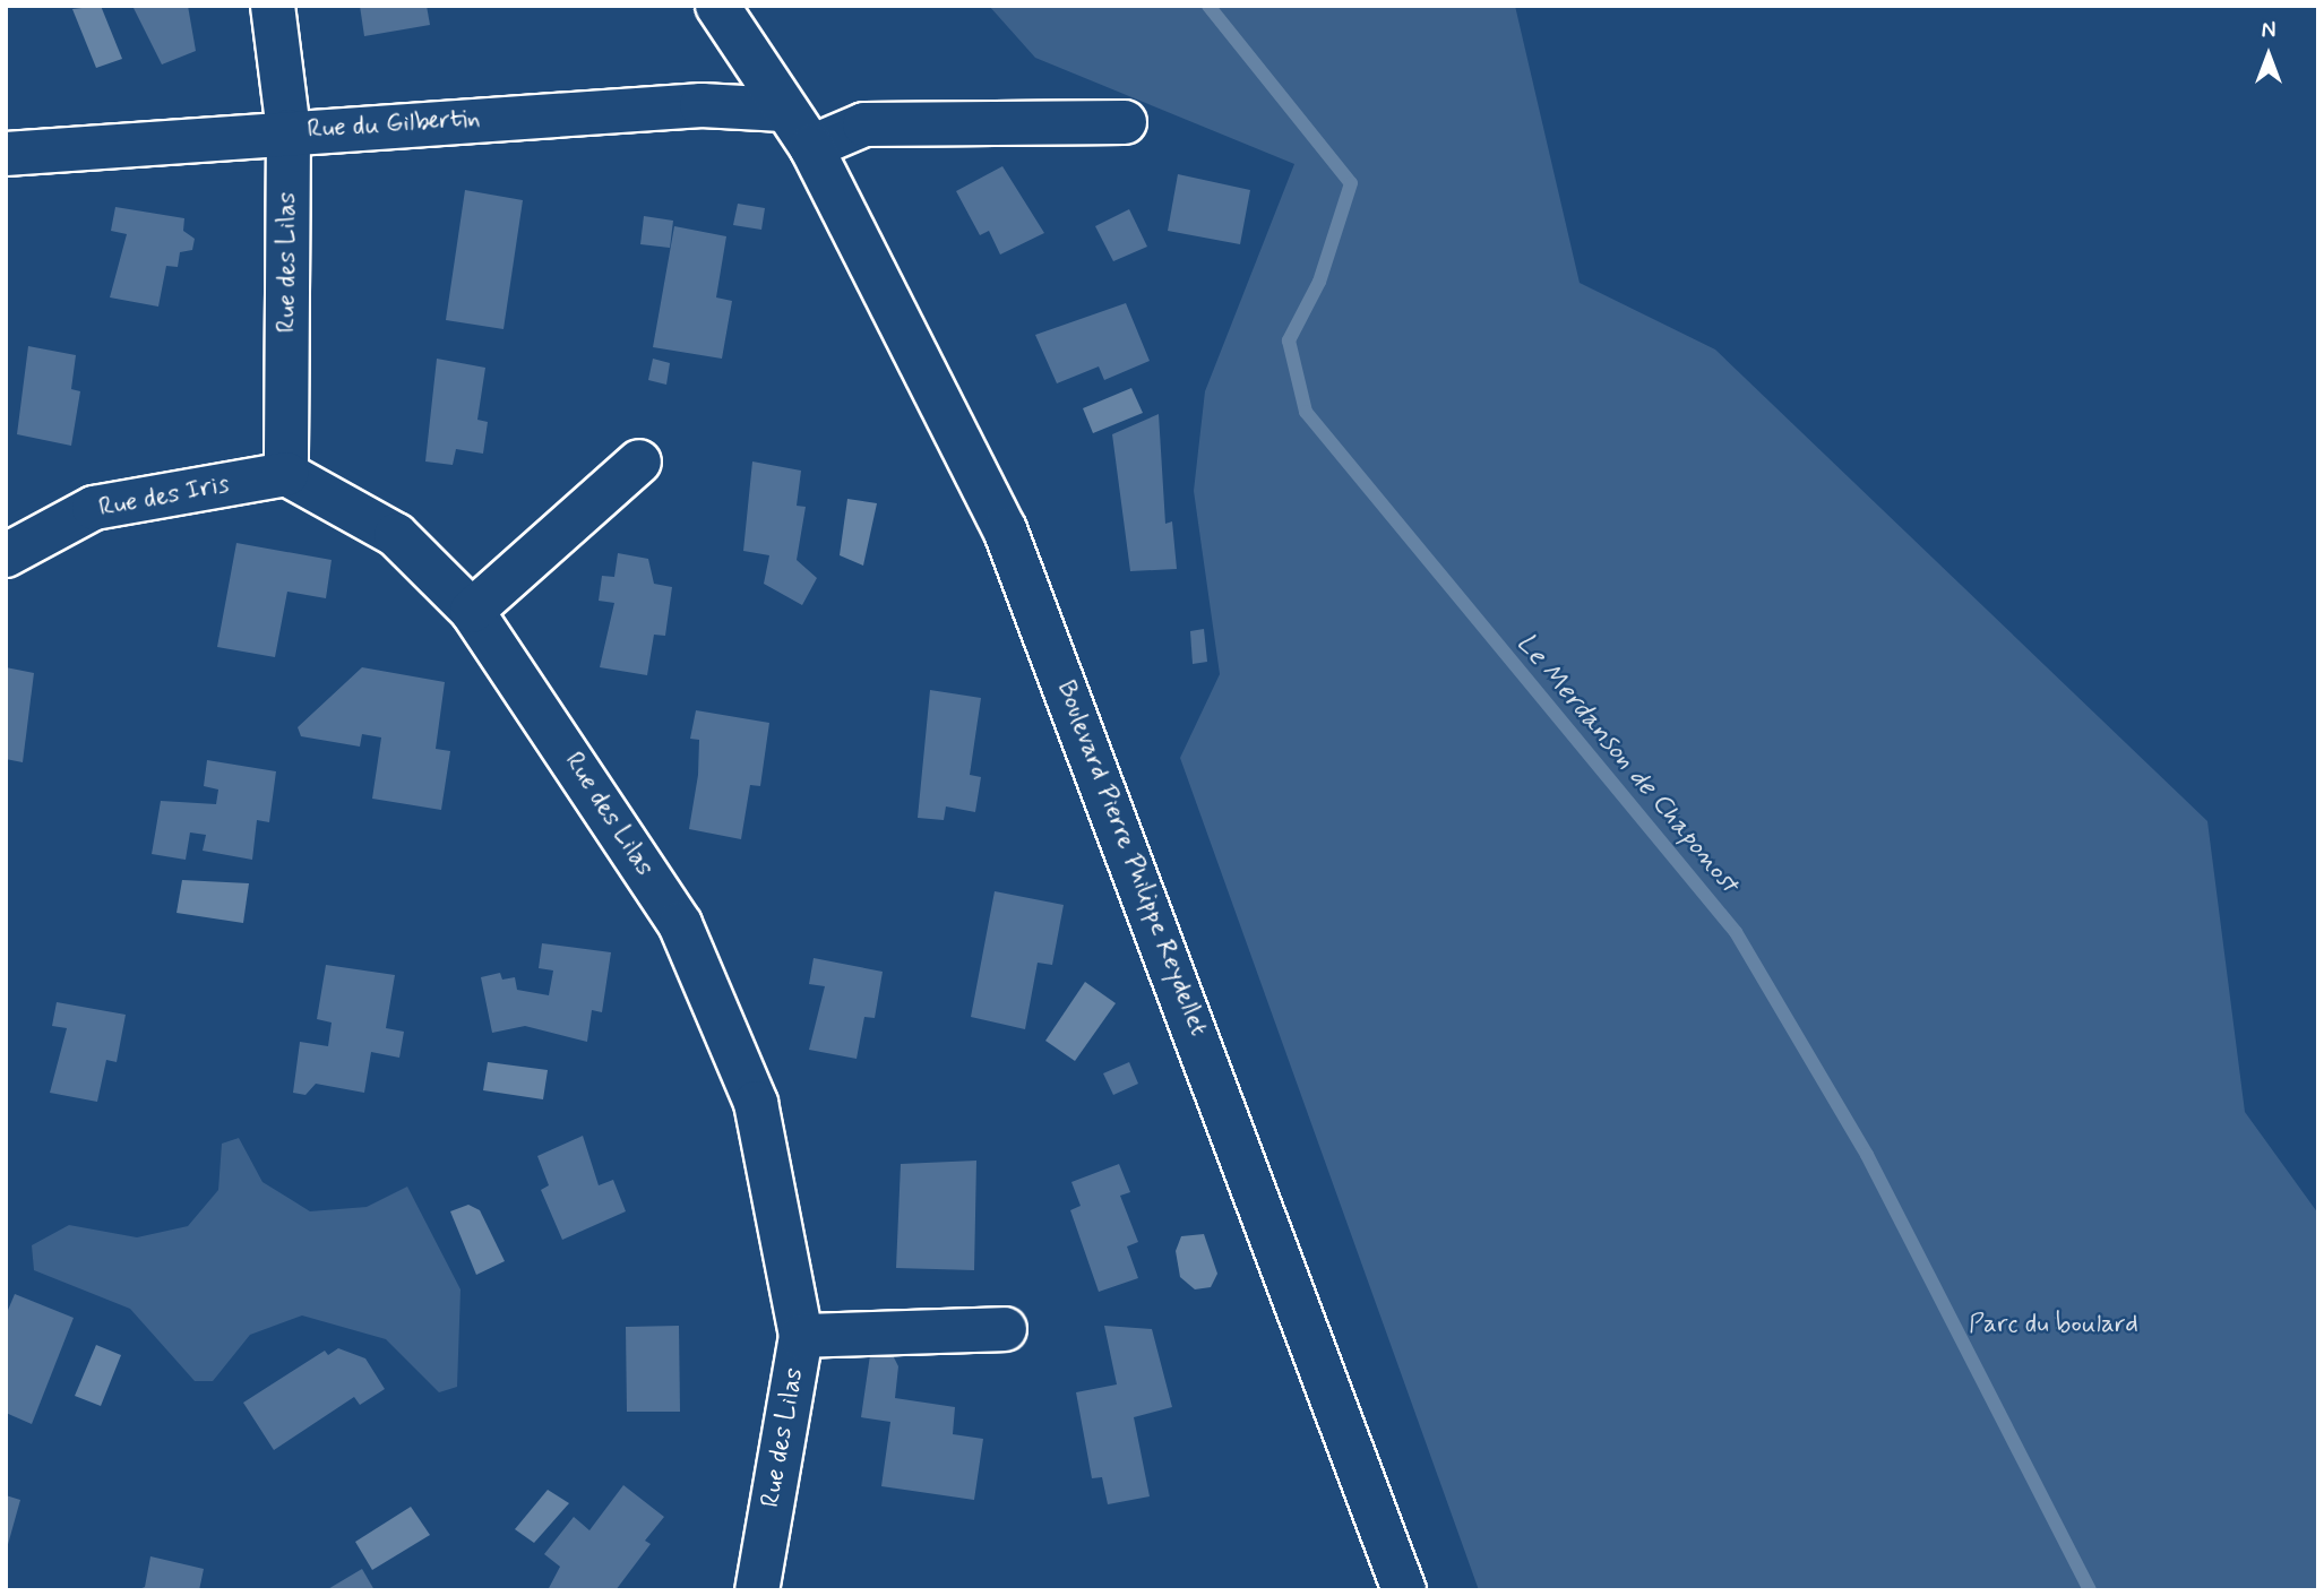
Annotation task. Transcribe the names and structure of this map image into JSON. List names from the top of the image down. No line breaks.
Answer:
{"streets":{"street":["Rue du Gilbertin","Rue des Lilas","Rue des Iris","Boulevard Pierre Philippe Reydellet"]},"crossings":[["Rue du Gilbertin","Rue des Lilas"],["Rue du Gilbertin","Boulevard Pierre Philippe Reydellet"],["Rue des Lilas","Rue des Iris"]],"water":["Le Merdanson de Chaponost"],"parks":["Parc du boulard"],"north":"top"}
